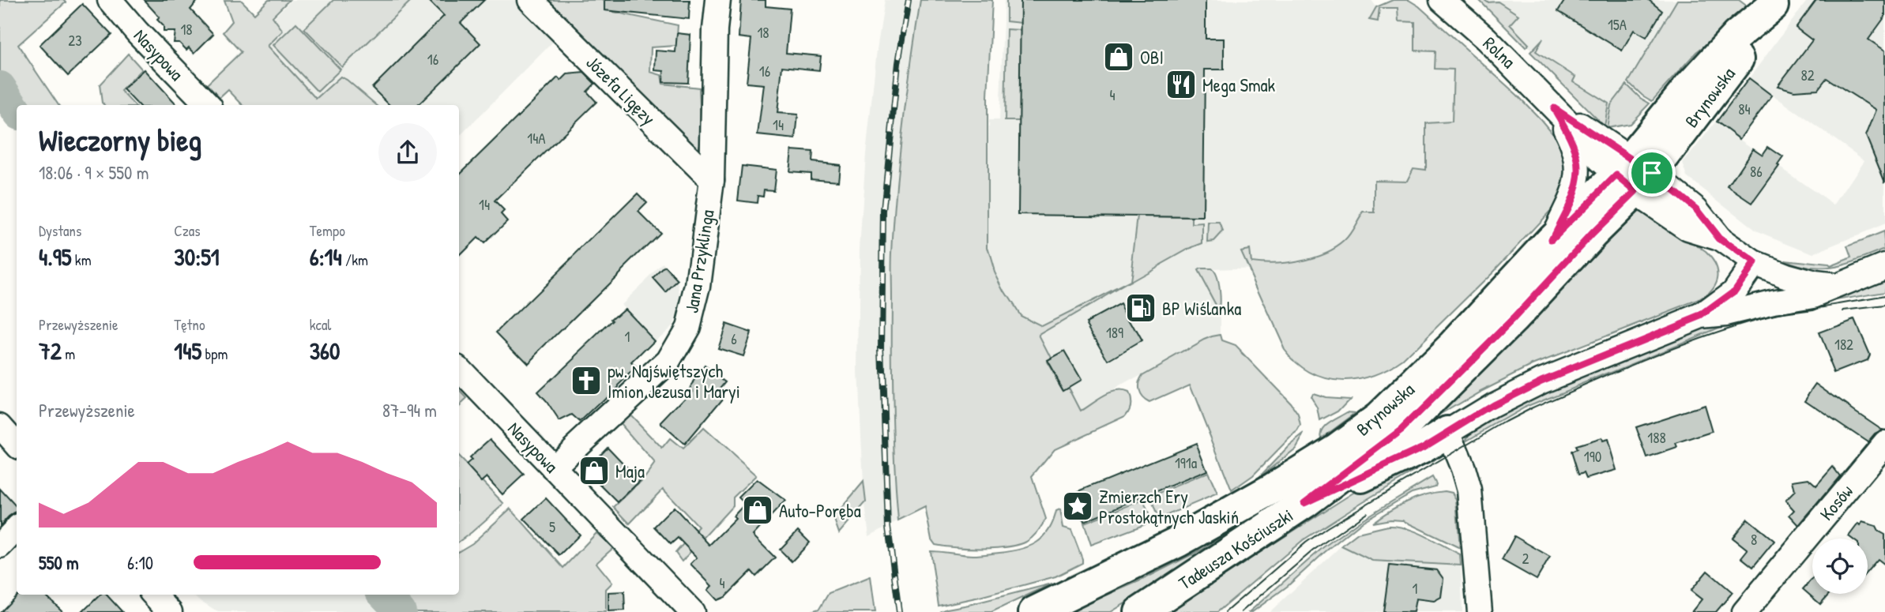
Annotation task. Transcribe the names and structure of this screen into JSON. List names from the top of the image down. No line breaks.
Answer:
{"streets":{"main road":["Brynowska","Tadeusza Kościuszki"],"street":["Rolna","Nasypowa","Józefa Ligęzy","Jana Przyklinga","Kosów"]},"crossings":[["Rolna","Brynowska"],["Nasypowa","Jana Przyklinga"],["Józefa Ligęzy","Jana Przyklinga"],["Brynowska","Tadeusza Kościuszki"]],"places":{"shop":["OBI","Maja","Auto-Poręba"],"restaurant":["Mega Smak"],"fuel station":["BP Wiślanka"],"church":["pw. Najświętszych Imion Jezusa i Maryi"],"place":["Zmierzch Ery Prostokątnych Jaskiń"]},"house_numbers":["15A","18","18","23","16","16","82","4","84","14","14A","86","14","189","1","6","182","188","190","191a","5","8","2","4","1"],"page":{"heading":["Wieczorny bieg","18:06 · 9 × 550 m"],"stats":[["Dystans","4.95 km"],["Czas","30:51"],["Tempo","6:14 /km"],["Przewyższenie","72 m"],["Tętno","145 bpm"],["kcal","360"]],"chart":["Przewyższenie","87–94 m"],"list":[{"name":"550 m","note":"6:10"}]}}
